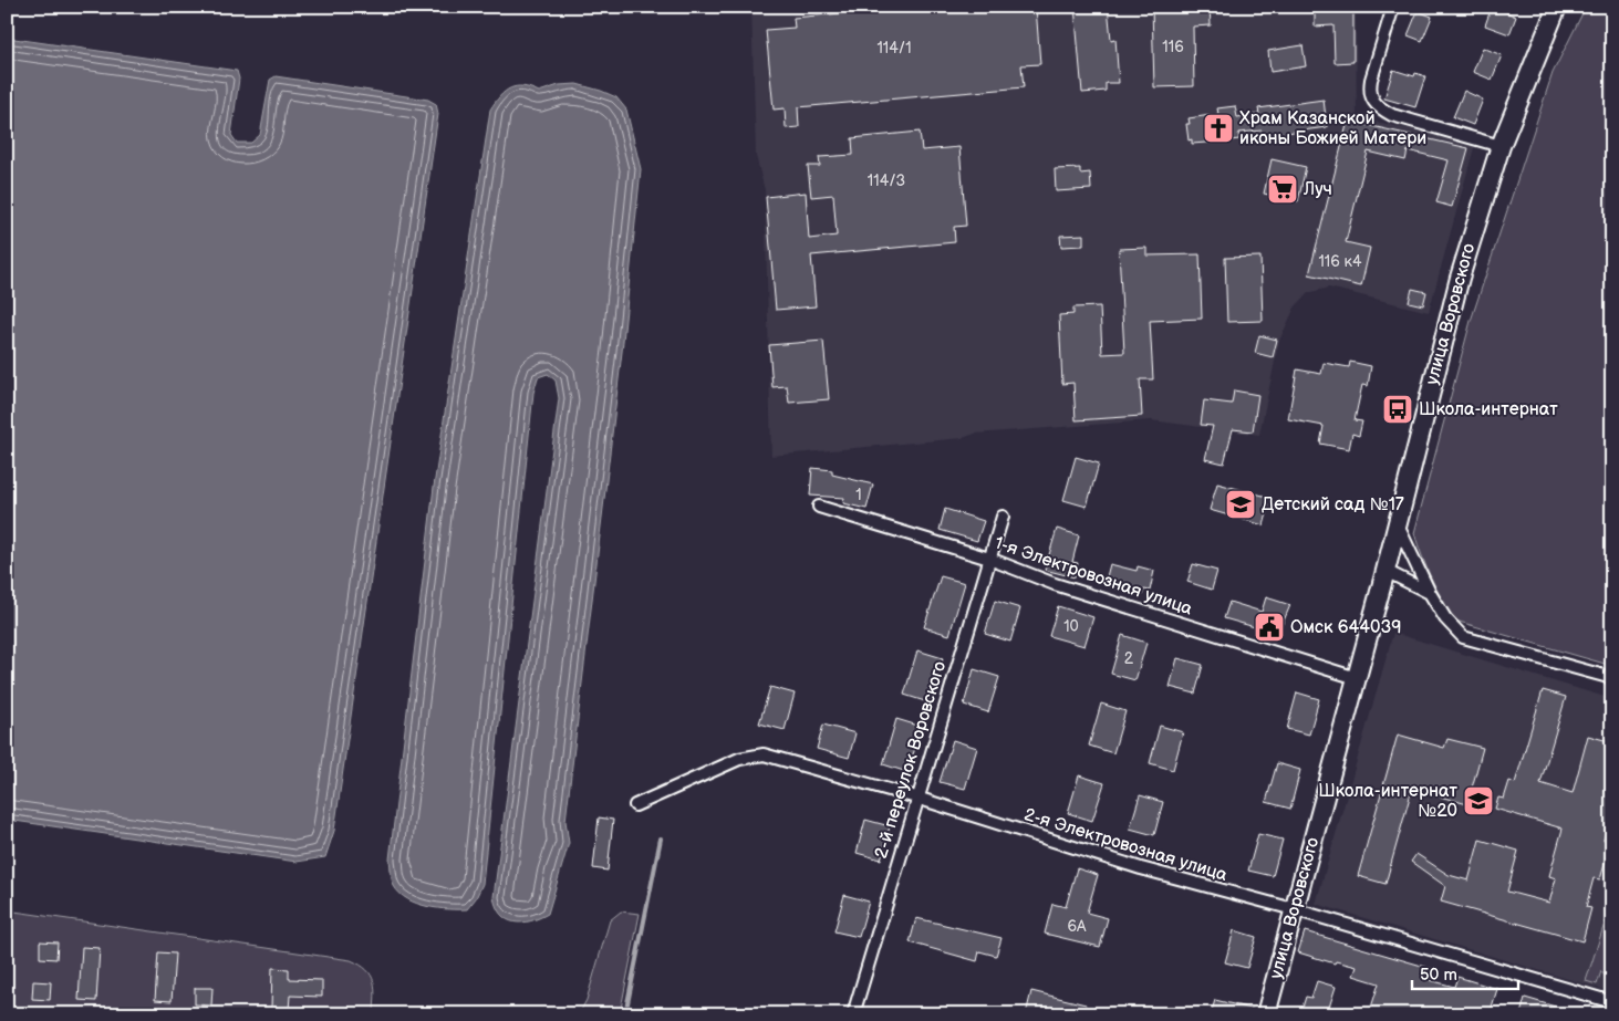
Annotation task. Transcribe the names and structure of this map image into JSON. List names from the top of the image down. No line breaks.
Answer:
{"streets":{"main road":["улица Воровского"],"street":["1-я Электровозная улица","2-й переулок Воровского","2-я Электровозная улица"]},"crossings":[["улица Воровского","1-я Электровозная улица"],["улица Воровского","2-я Электровозная улица"],["1-я Электровозная улица","2-й переулок Воровского"],["2-й переулок Воровского","2-я Электровозная улица"]],"places":{"church":["Храм Казанской иконы Божией Матери"],"supermarket":["Луч"],"bus stop":["Школа-интернат"],"school or university":["Детский сад №17","Школа-интернат №20"],"public building":["Омск 644039"]},"house_numbers":["116","114/1","114/3","116 к4","1","10","2","6А"],"scale_bar":"50 m"}
